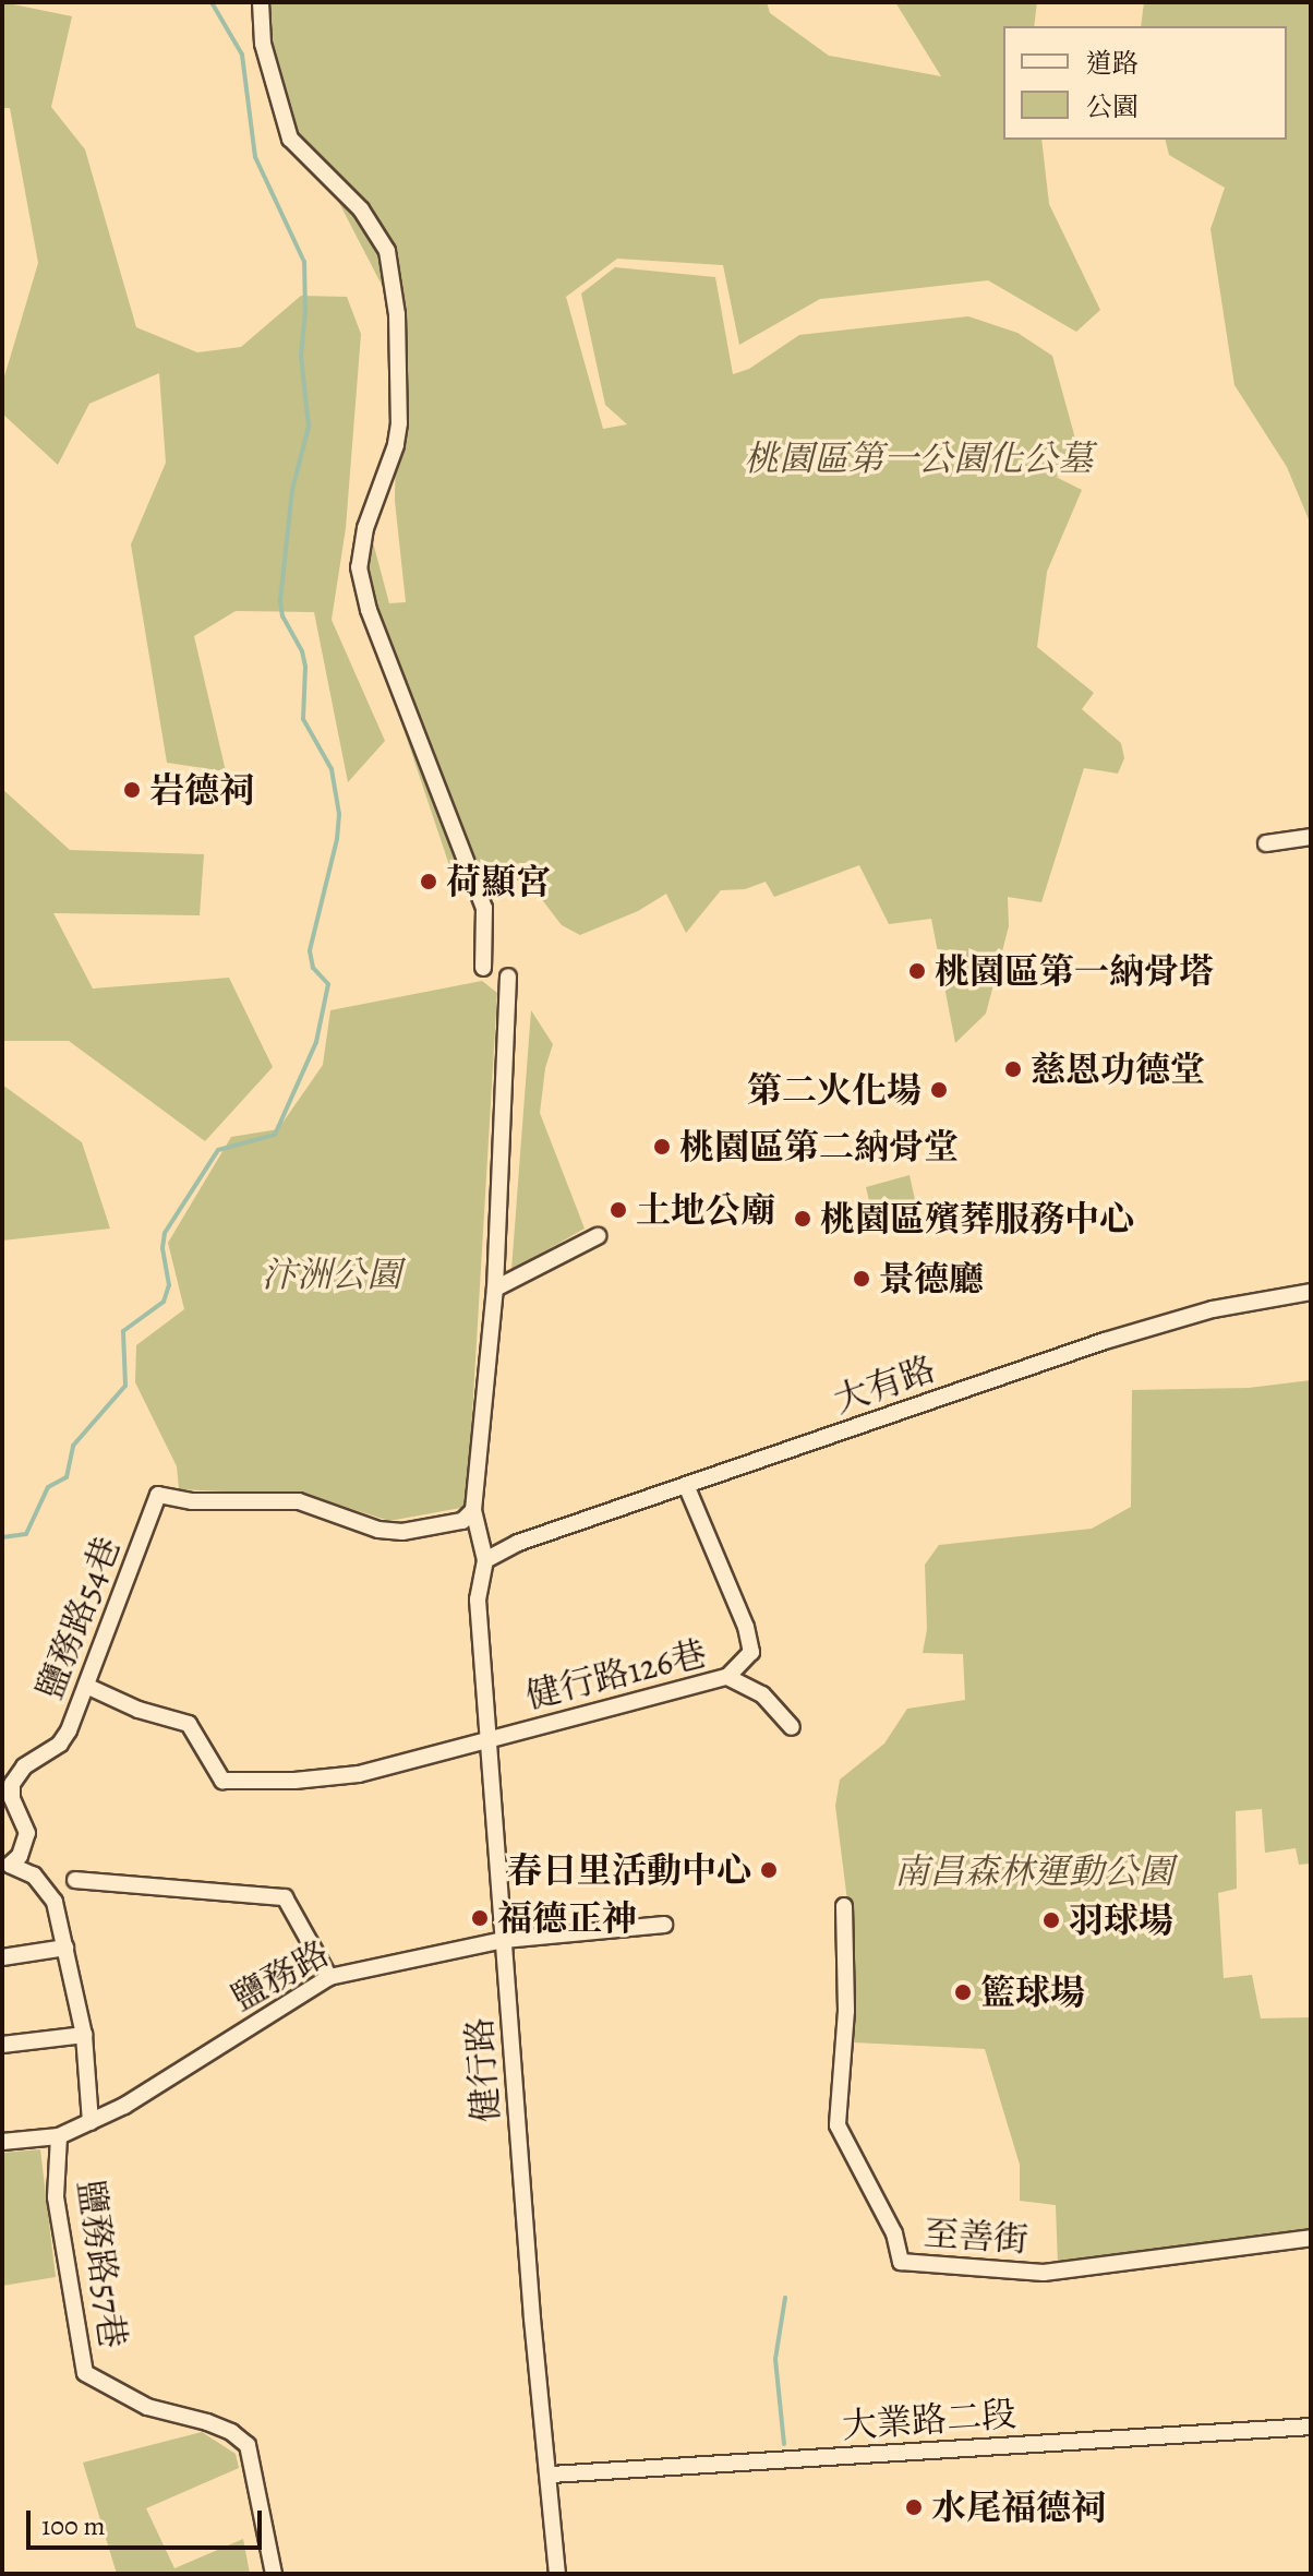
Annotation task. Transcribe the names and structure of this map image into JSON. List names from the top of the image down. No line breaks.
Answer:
{"streets":{"street":["大有路","鹽務路54巷","健行路126巷","鹽務路","健行路","至善街","鹽務路57巷","大業路二段"]},"crossings":[["大有路","健行路"],["鹽務路54巷","健行路126巷"],["鹽務路54巷","鹽務路"],["健行路126巷","健行路"],["鹽務路","健行路"],["鹽務路","鹽務路57巷"],["健行路","大業路二段"]],"parks":["桃園區第一公園化公墓","汴洲公園","南昌森林運動公園"],"places":["岩德祠","荷顯宮","桃園區第一納骨塔","慈恩功德堂","第二火化場","桃園區第二納骨堂","土地公廟","桃園區殯葬服務中心","景德廳","春日里活動中心","福德正神","羽球場","籃球場","水尾福德祠"],"legend":["道路","公園"],"scale_bar":"100 m"}
